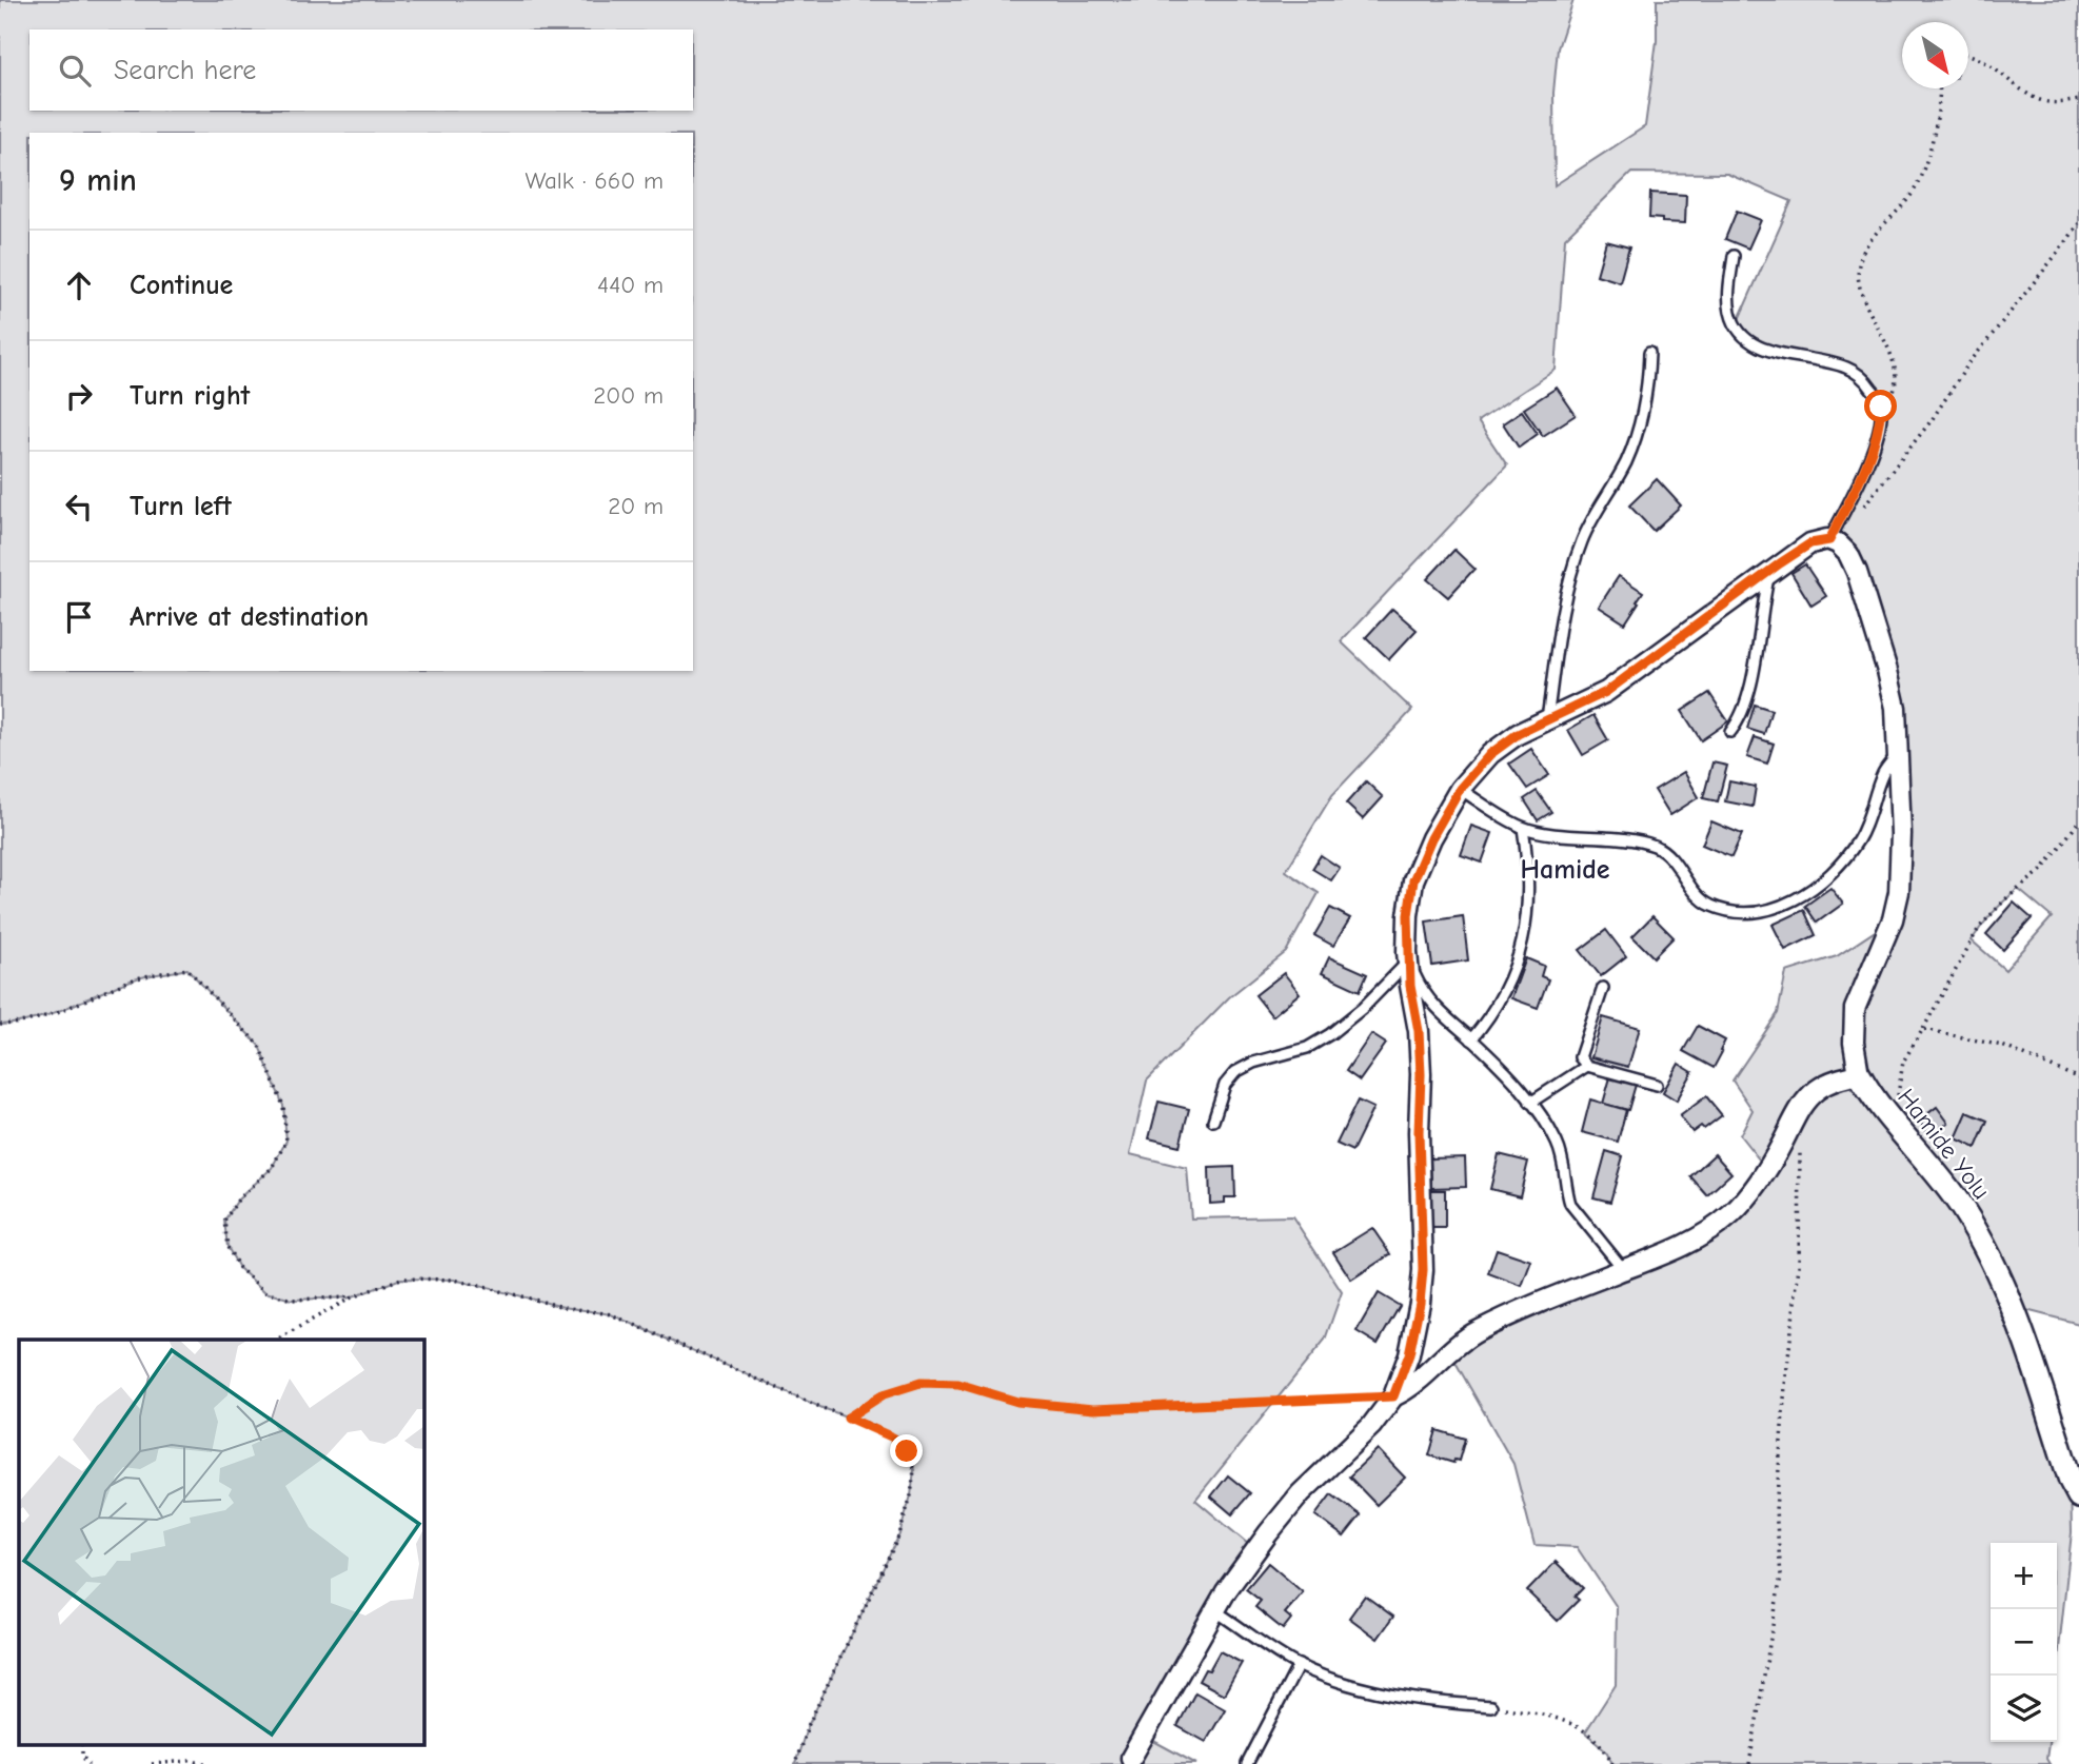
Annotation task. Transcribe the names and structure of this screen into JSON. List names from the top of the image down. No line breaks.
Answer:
{"streets":{"street":["Hamide Yolu"]},"districts":["Hamide"],"north":"bottom right","page":{"search":"Search here","heading":["9 min","Walk · 660 m"],"list":[["Continue","440 m"],["Turn right","200 m"],["Turn left","20 m"],"Arrive at destination"],"map_buttons":["+","−"]}}
